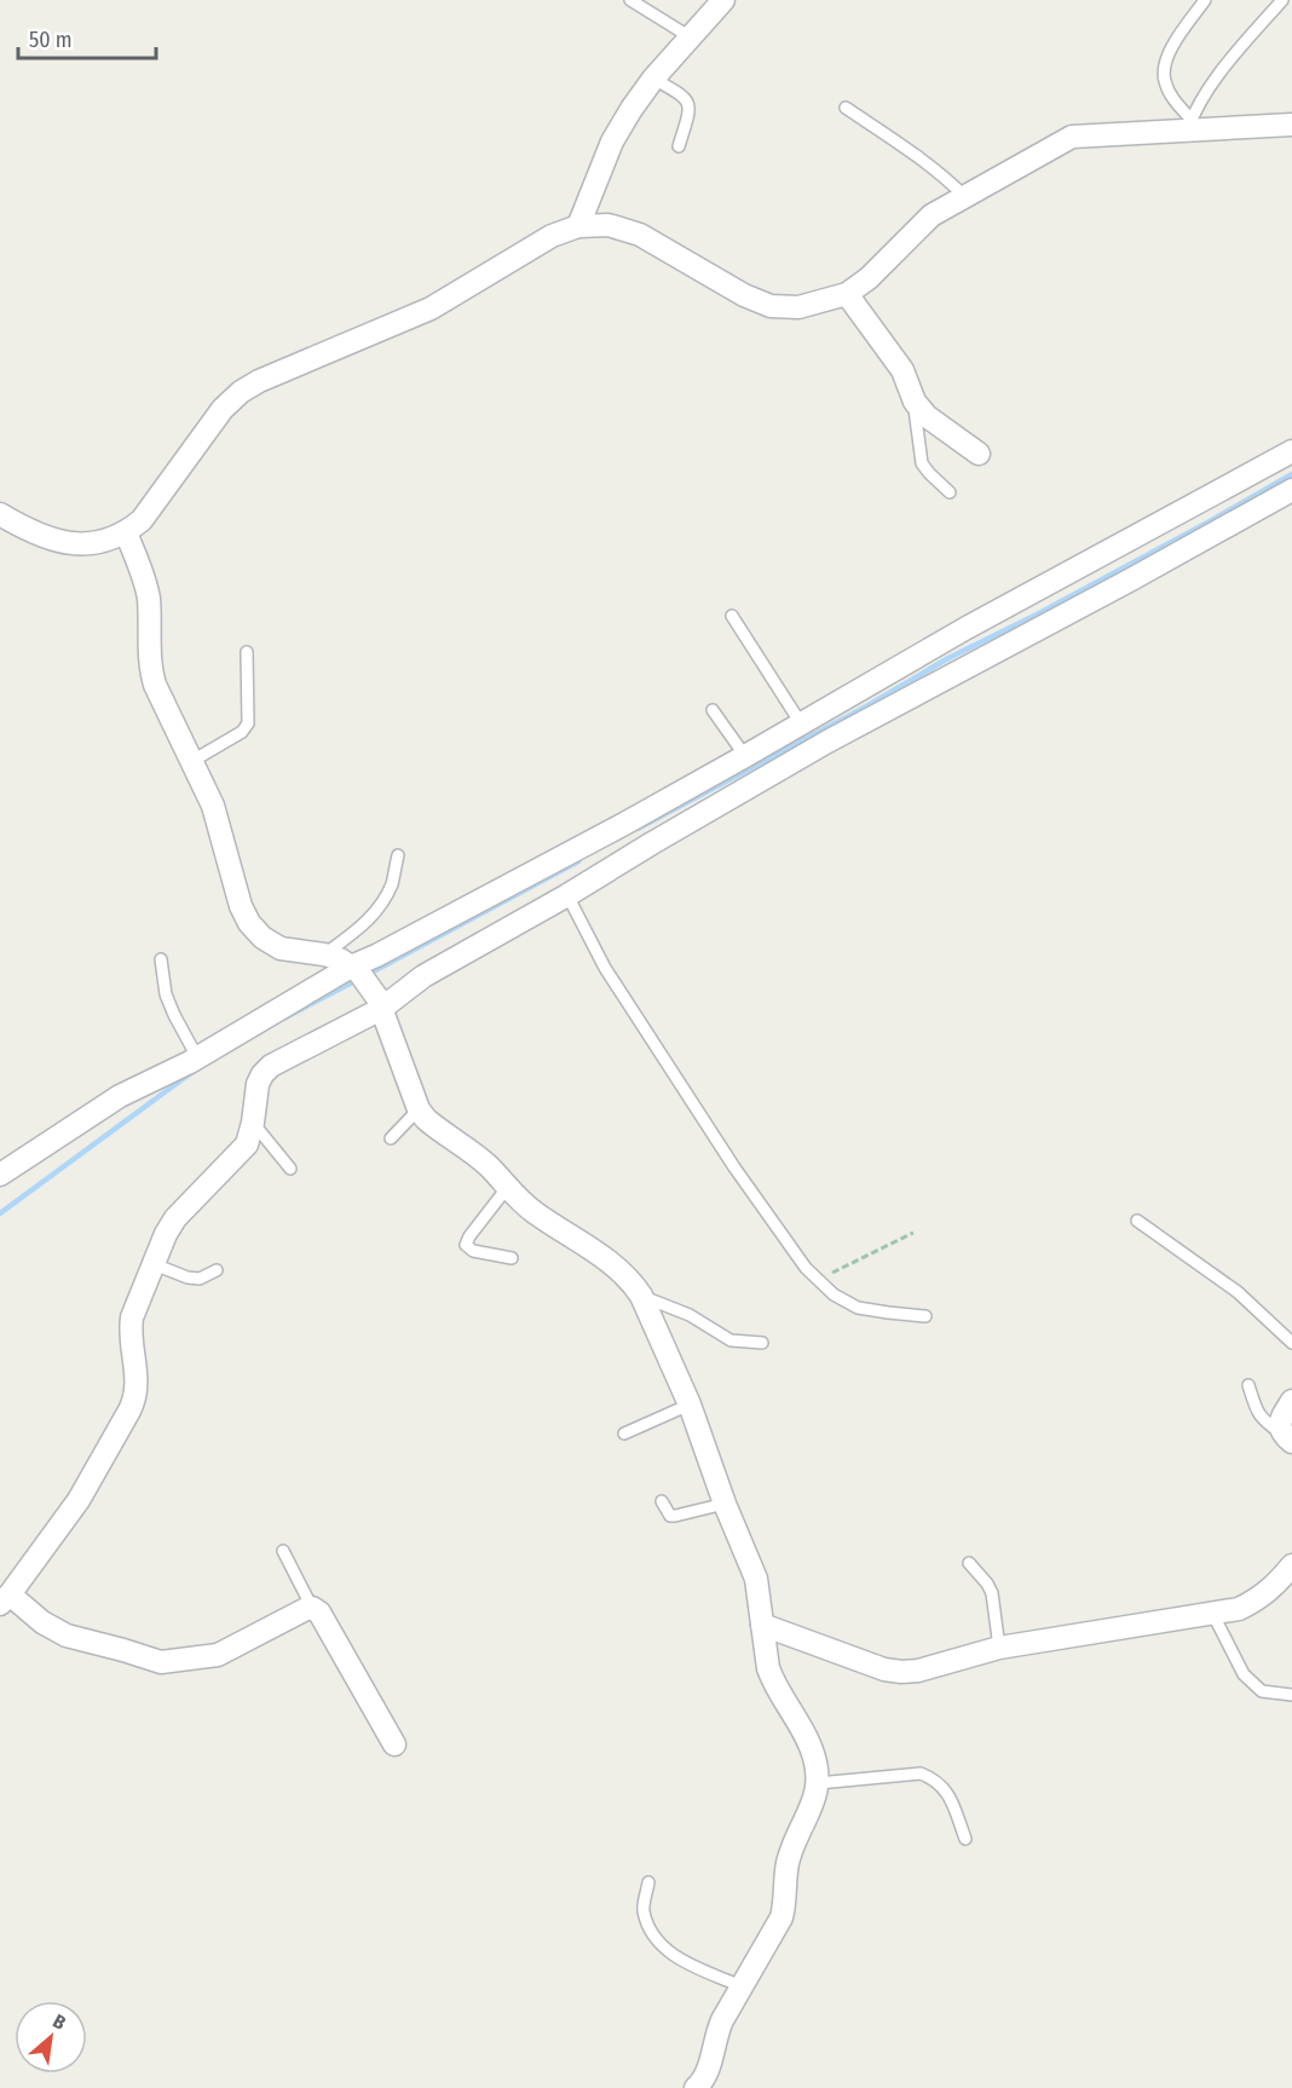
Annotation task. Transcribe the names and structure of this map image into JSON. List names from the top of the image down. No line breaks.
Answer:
{"scale_bar":"50 m","north":"top right"}
